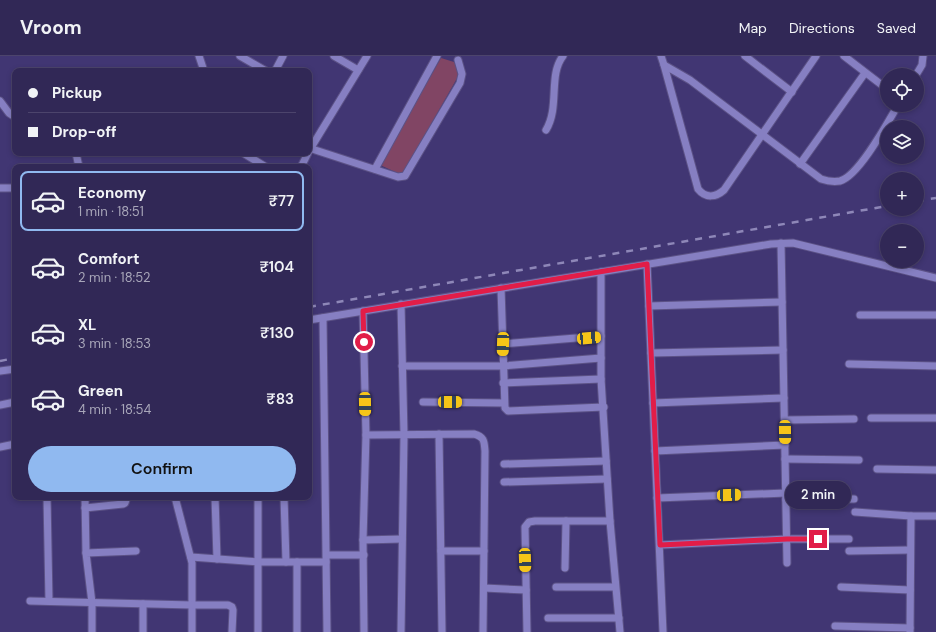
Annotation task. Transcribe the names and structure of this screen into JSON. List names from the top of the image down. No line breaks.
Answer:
{"page":{"header":"Vroom","nav":["Map","Directions","Saved"],"map_buttons":["+","−"],"banner":["Pickup","Drop-off"],"list":[{"name":"Economy","note":"1 min · 18:51","value":"₹77"},{"name":"Comfort","note":"2 min · 18:52","value":"₹104"},{"name":"XL","note":"3 min · 18:53","value":"₹130"},{"name":"Green","note":"4 min · 18:54","value":"₹83"}],"buttons":"Confirm","bubble":"2 min"}}
